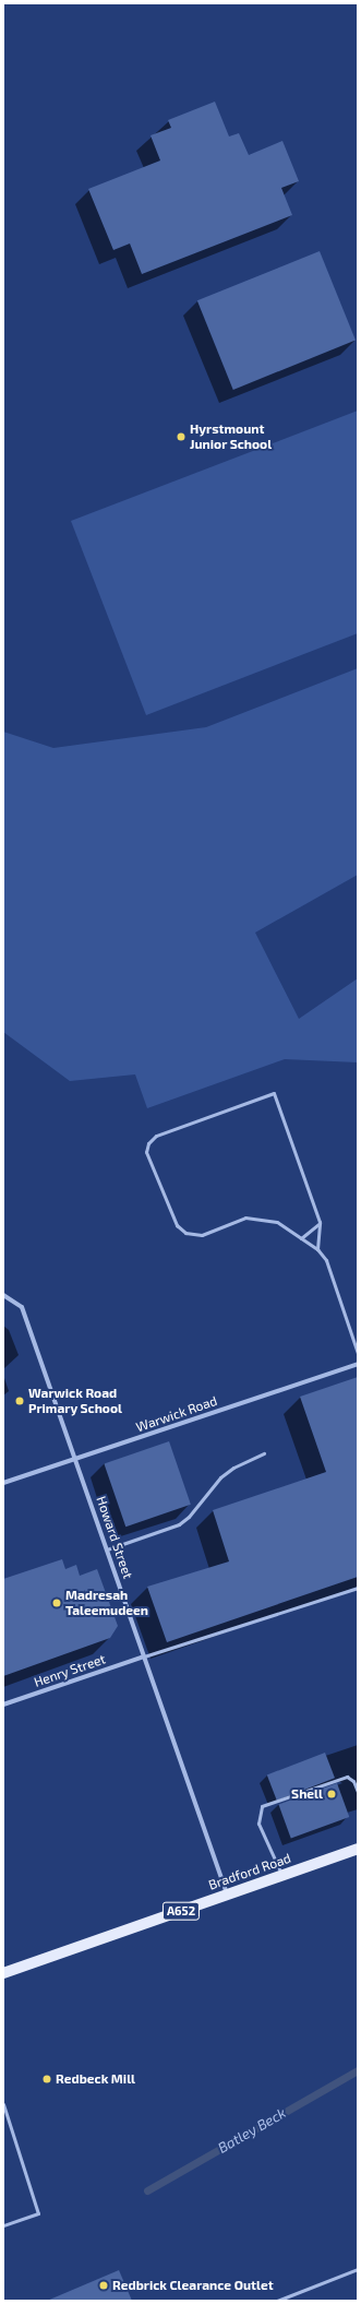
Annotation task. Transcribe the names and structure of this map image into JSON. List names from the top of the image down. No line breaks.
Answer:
{"streets":{"main road":["Bradford Road","A652"],"street":["Warwick Road","Howard Street","Henry Street"]},"crossings":[["Warwick Road","Howard Street"],["Howard Street","Henry Street"],["Howard Street","Bradford Road"]],"water":["Batley Beck"],"places":["Hyrstmount Junior School","Warwick Road Primary School","Madresah Taleemudeen","Shell","Redbeck Mill","Redbrick Clearance Outlet"]}
